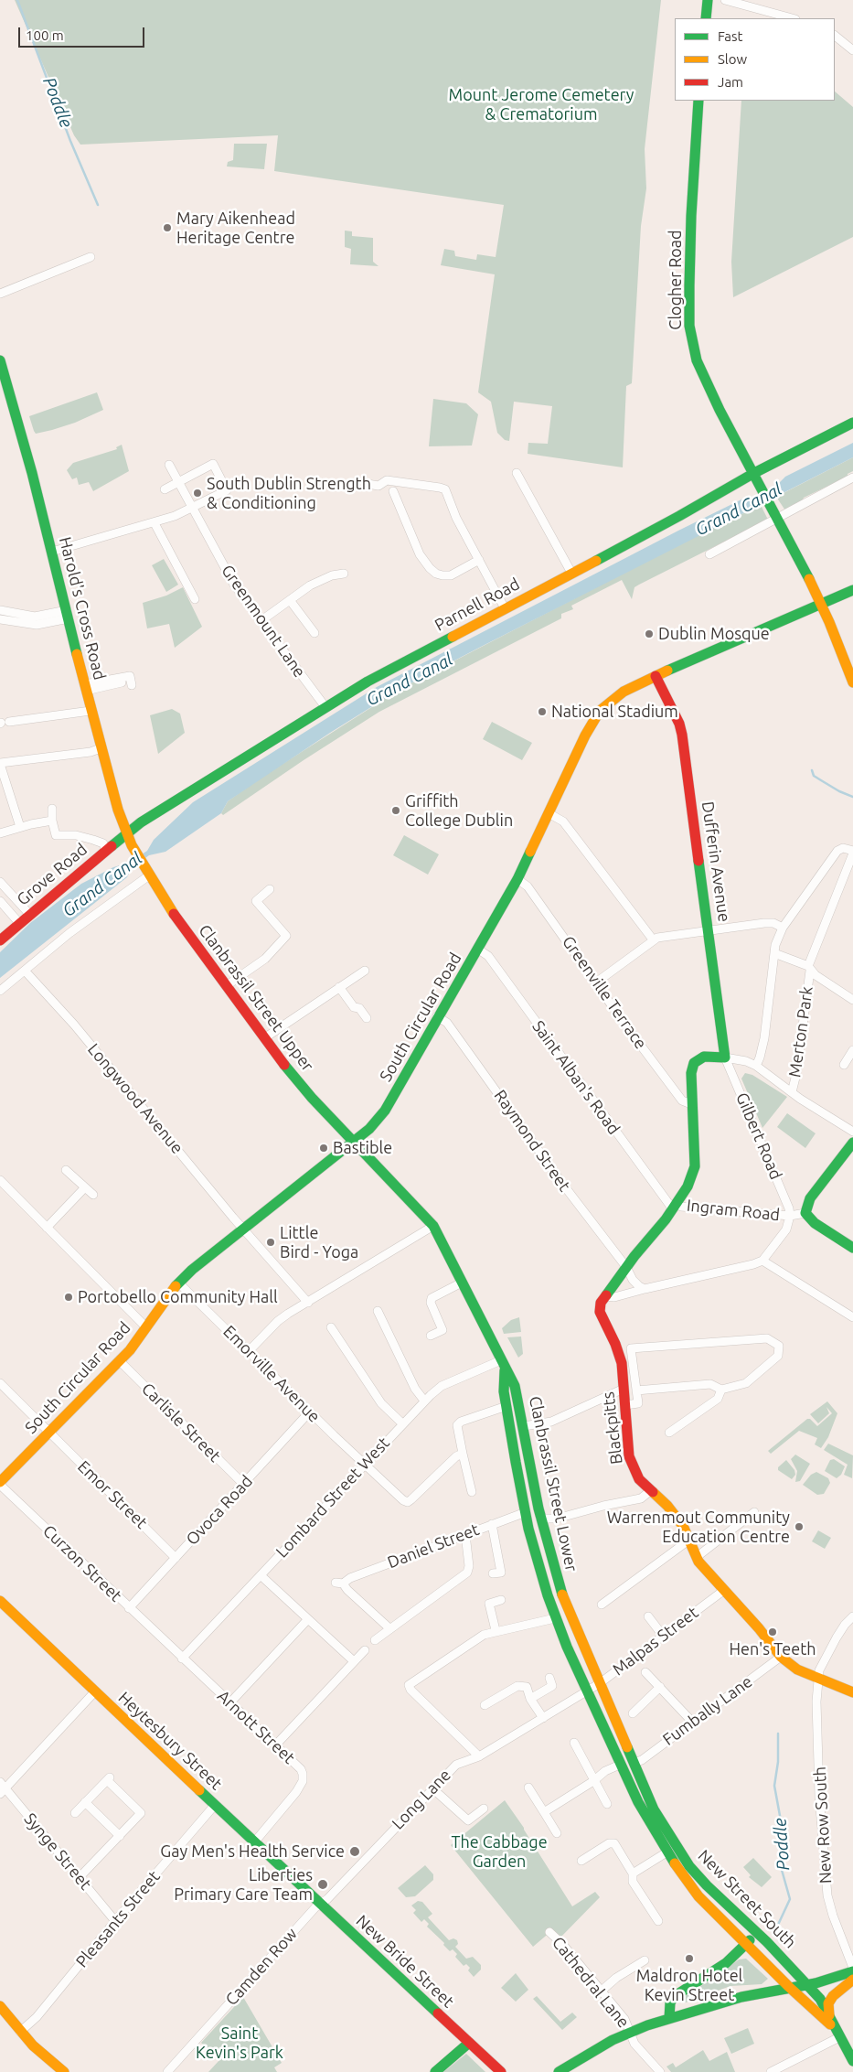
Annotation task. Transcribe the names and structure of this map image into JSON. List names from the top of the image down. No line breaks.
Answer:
{"streets":{"main road":["Clogher Road","Parnell Road","Harold's Cross Road","Dufferin Avenue","Grove Road","Clanbrassil Street Upper","South Circular Road","Blackpitts","Clanbrassil Street Lower","Heytesbury Street","New Street South","New Bride Street"],"street":["Greenmount Lane","Greenville Terrace","Merton Park","Saint Alban's Road","Longwood Avenue","Gilbert Road","Raymond Street","Ingram Road","Emorville Avenue","Carlisle Street","Emor Street","Lombard Street West","Ovoca Road","Daniel Street","Curzon Street","Malpas Street","Fumbally Lane","Arnott Street","Long Lane","New Row South","Synge Street","Pleasants Street","Camden Row","Cathedral Lane"]},"crossings":[["Clogher Road","Parnell Road"],["Clogher Road","South Circular Road"],["Parnell Road","Harold's Cross Road"],["Parnell Road","Greenmount Lane"],["Parnell Road","Grove Road"],["Harold's Cross Road","Grove Road"],["Harold's Cross Road","Clanbrassil Street Upper"],["Dufferin Avenue","South Circular Road"],["Dufferin Avenue","Gilbert Road"],["Greenville Terrace","South Circular Road"],["Clanbrassil Street Upper","South Circular Road"],["Clanbrassil Street Upper","Clanbrassil Street Lower"],["South Circular Road","Saint Alban's Road"],["South Circular Road","Longwood Avenue"],["South Circular Road","Raymond Street"],["South Circular Road","Emorville Avenue"],["South Circular Road","Carlisle Street"],["South Circular Road","Clanbrassil Street Lower"],["South Circular Road","Emor Street"],["South Circular Road","Curzon Street"],["Saint Alban's Road","Ingram Road"],["Gilbert Road","Ingram Road"],["Emorville Avenue","Lombard Street West"],["Emorville Avenue","Ovoca Road"],["Carlisle Street","Ovoca Road"],["Blackpitts","Malpas Street"],["Blackpitts","Fumbally Lane"],["Blackpitts","New Row South"],["Clanbrassil Street Lower","Lombard Street West"],["Clanbrassil Street Lower","Daniel Street"],["Clanbrassil Street Lower","Malpas Street"],["Clanbrassil Street Lower","Long Lane"],["Clanbrassil Street Lower","New Street South"],["Emor Street","Ovoca Road"],["Lombard Street West","Arnott Street"],["Ovoca Road","Curzon Street"],["Curzon Street","Arnott Street"],["Malpas Street","Long Lane"],["Malpas Street","New Street South"],["Fumbally Lane","New Street South"],["Arnott Street","Heytesbury Street"],["Heytesbury Street","Long Lane"],["Heytesbury Street","Pleasants Street"],["Heytesbury Street","New Bride Street"],["Heytesbury Street","Camden Row"],["Long Lane","New Street South"],["Long Lane","New Bride Street"],["Long Lane","Camden Row"],["Synge Street","Pleasants Street"],["New Bride Street","Camden Row"]],"water":["Poddle","Grand Canal"],"parks":["Mount Jerome Cemetery & Crematorium","The Cabbage Garden","Saint Kevin's Park"],"places":["Mary Aikenhead Heritage Centre","South Dublin Strength & Conditioning","Dublin Mosque","National Stadium","Griffith College Dublin","Bastible","Little Bird - Yoga","Portobello Community Hall","Warrenmout Community Education Centre","Hen's Teeth","Gay Men's Health Service","Liberties Primary Care Team","Maldron Hotel Kevin Street"],"legend":["Fast","Slow","Jam"],"scale_bar":"100 m"}
